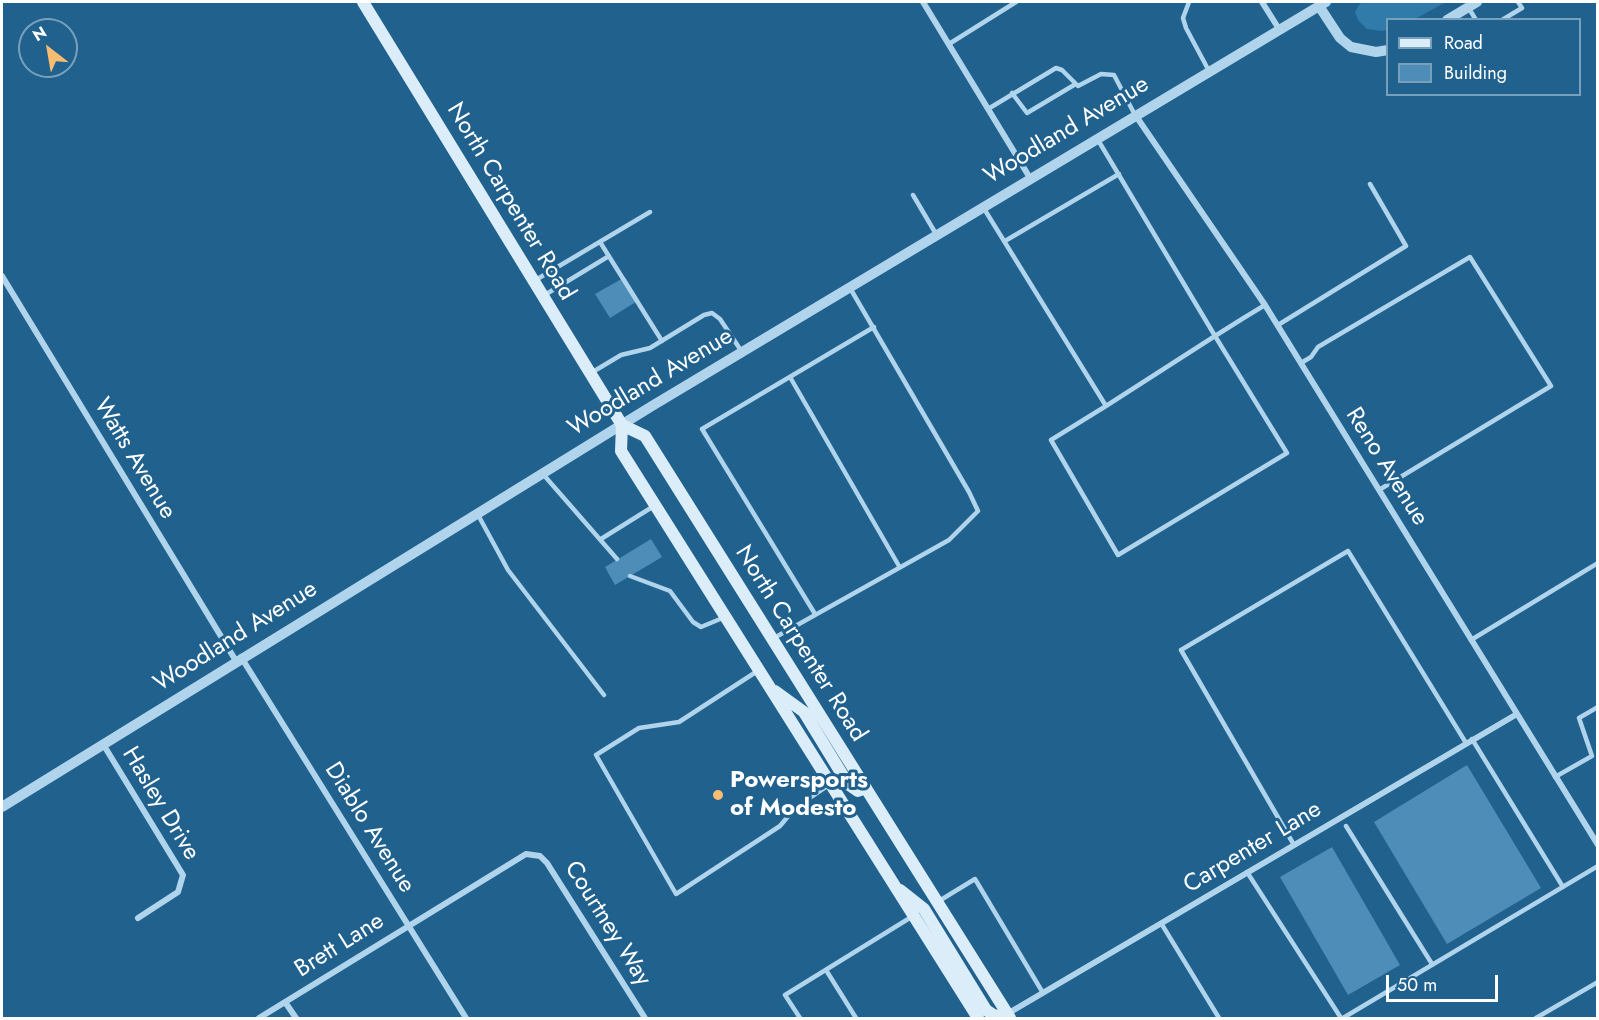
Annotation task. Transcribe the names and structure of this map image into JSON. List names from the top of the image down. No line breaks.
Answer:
{"streets":{"main road":["North Carpenter Road"],"street":["Woodland Avenue","Watts Avenue","Reno Avenue","Hasley Drive","Diablo Avenue","Carpenter Lane","Courtney Way","Brett Lane"]},"crossings":[["Woodland Avenue","North Carpenter Road"],["Woodland Avenue","Watts Avenue"],["Woodland Avenue","Reno Avenue"],["Woodland Avenue","Hasley Drive"],["Woodland Avenue","Diablo Avenue"],["North Carpenter Road","Carpenter Lane"],["Watts Avenue","Diablo Avenue"],["Reno Avenue","Carpenter Lane"],["Diablo Avenue","Brett Lane"],["Courtney Way","Brett Lane"]],"places":["Powersports of Modesto"],"legend":["Road","Building"],"scale_bar":"50 m","north":"top left"}
